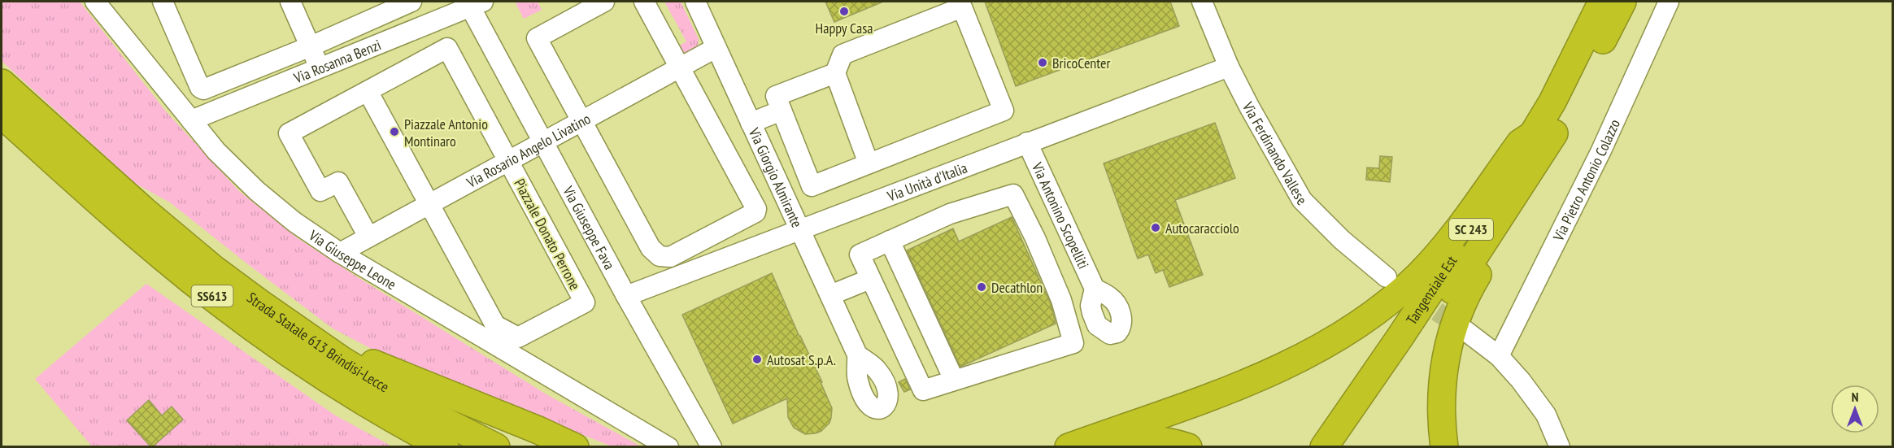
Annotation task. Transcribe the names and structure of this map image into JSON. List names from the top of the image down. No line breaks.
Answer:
{"streets":{"highway":["SC 243","Tangenziale Est","SS613","Strada Statale 613 Brindisi-Lecce"],"street":["Via Rosanna Benzi","Via Rosario Angelo Livatino","Via Ferdinando Vallese","Via Giorgio Almirante","Via Pietro Antonio Colazzo","Via Unità d'Italia","Via Antonino Scopelliti","Via Giuseppe Fava","Piazzale Donato Perrone","Via Giuseppe Leone"]},"crossings":[["Via Rosanna Benzi","Via Giuseppe Fava"],["Via Rosanna Benzi","Via Giuseppe Leone"],["Via Rosario Angelo Livatino","Via Giorgio Almirante"],["Via Rosario Angelo Livatino","Via Giuseppe Fava"],["Via Rosario Angelo Livatino","Piazzale Donato Perrone"],["Via Rosario Angelo Livatino","Via Giuseppe Leone"],["Via Ferdinando Vallese","Via Unità d'Italia"],["Via Giorgio Almirante","Via Unità d'Italia"],["Via Unità d'Italia","Via Antonino Scopelliti"],["Via Unità d'Italia","Via Giuseppe Fava"]],"places":["Happy Casa","BricoCenter","Piazzale Antonio Montinaro","Autocaracciolo","Decathlon","Autosat S.p.A."],"north":"top"}
